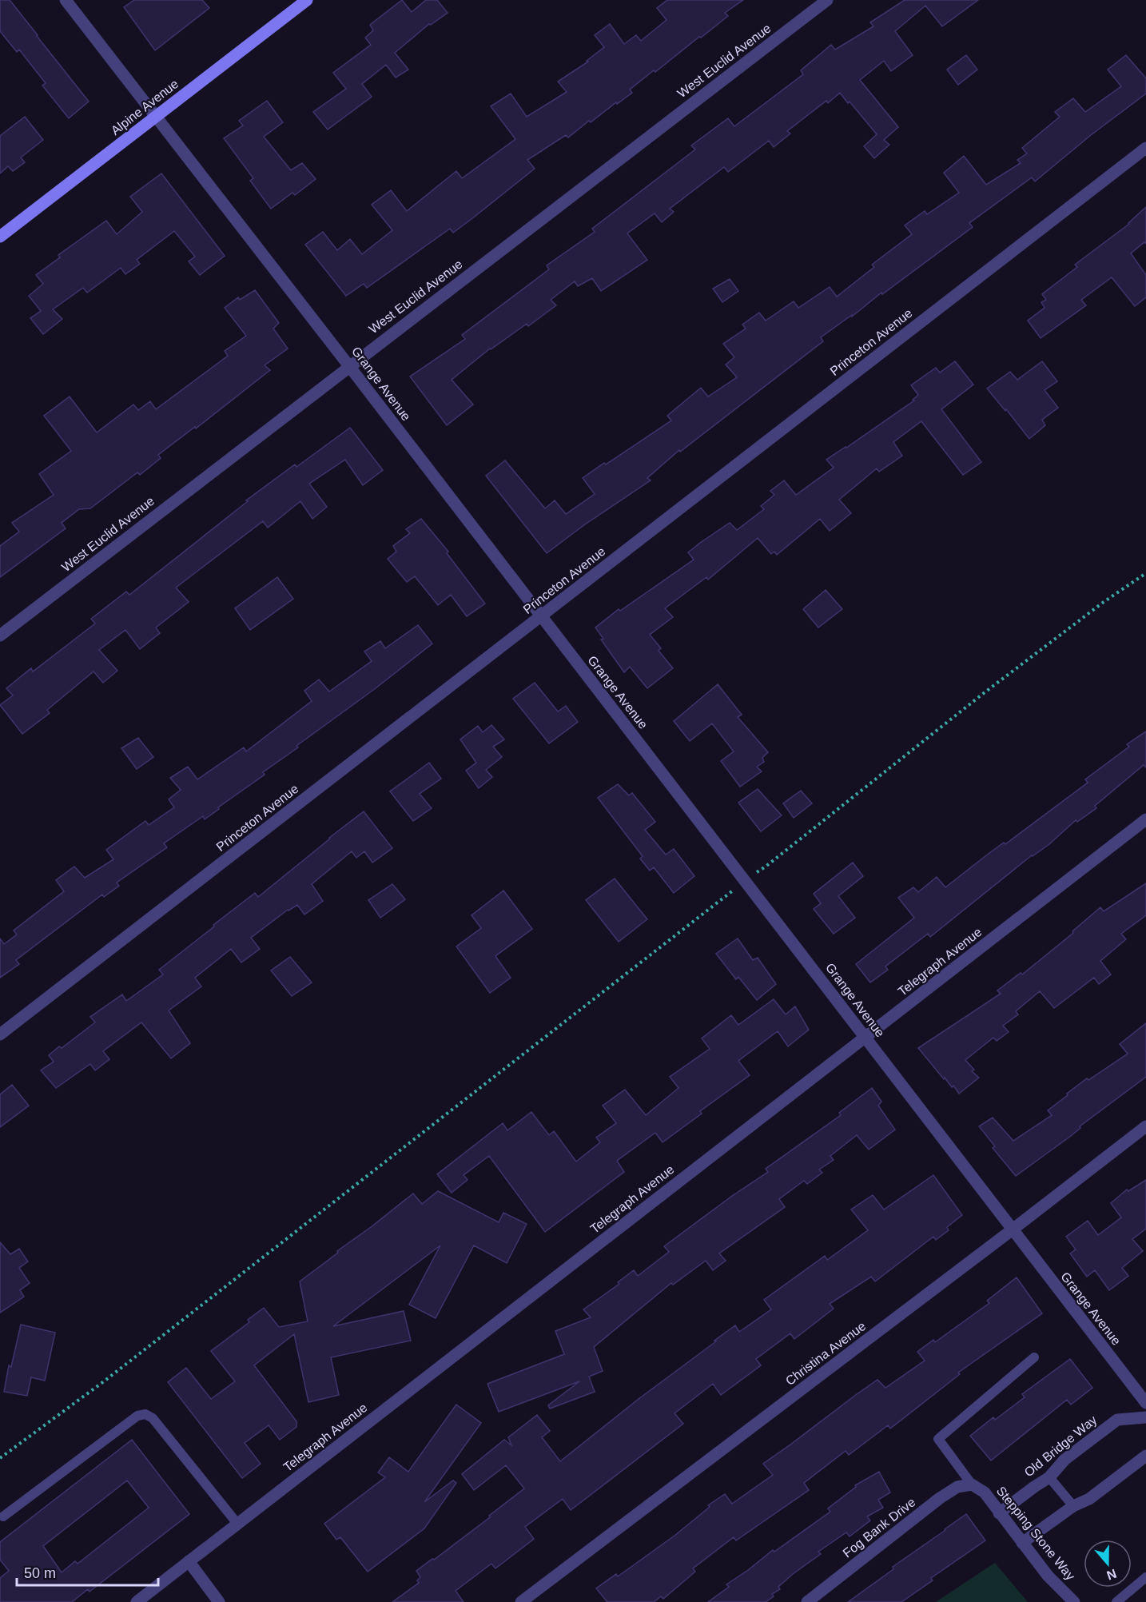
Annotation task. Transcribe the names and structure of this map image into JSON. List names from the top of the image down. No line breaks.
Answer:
{"streets":{"street":["West Euclid Avenue","Alpine Avenue","Princeton Avenue","Grange Avenue","Telegraph Avenue","Christina Avenue","Old Bridge Way","Fog Bank Drive","Stepping Stone Way"]},"crossings":[["West Euclid Avenue","Grange Avenue"],["Alpine Avenue","Grange Avenue"],["Princeton Avenue","Grange Avenue"],["Grange Avenue","Telegraph Avenue"],["Grange Avenue","Christina Avenue"],["Old Bridge Way","Stepping Stone Way"],["Fog Bank Drive","Stepping Stone Way"]],"scale_bar":"50 m","north":"bottom"}
